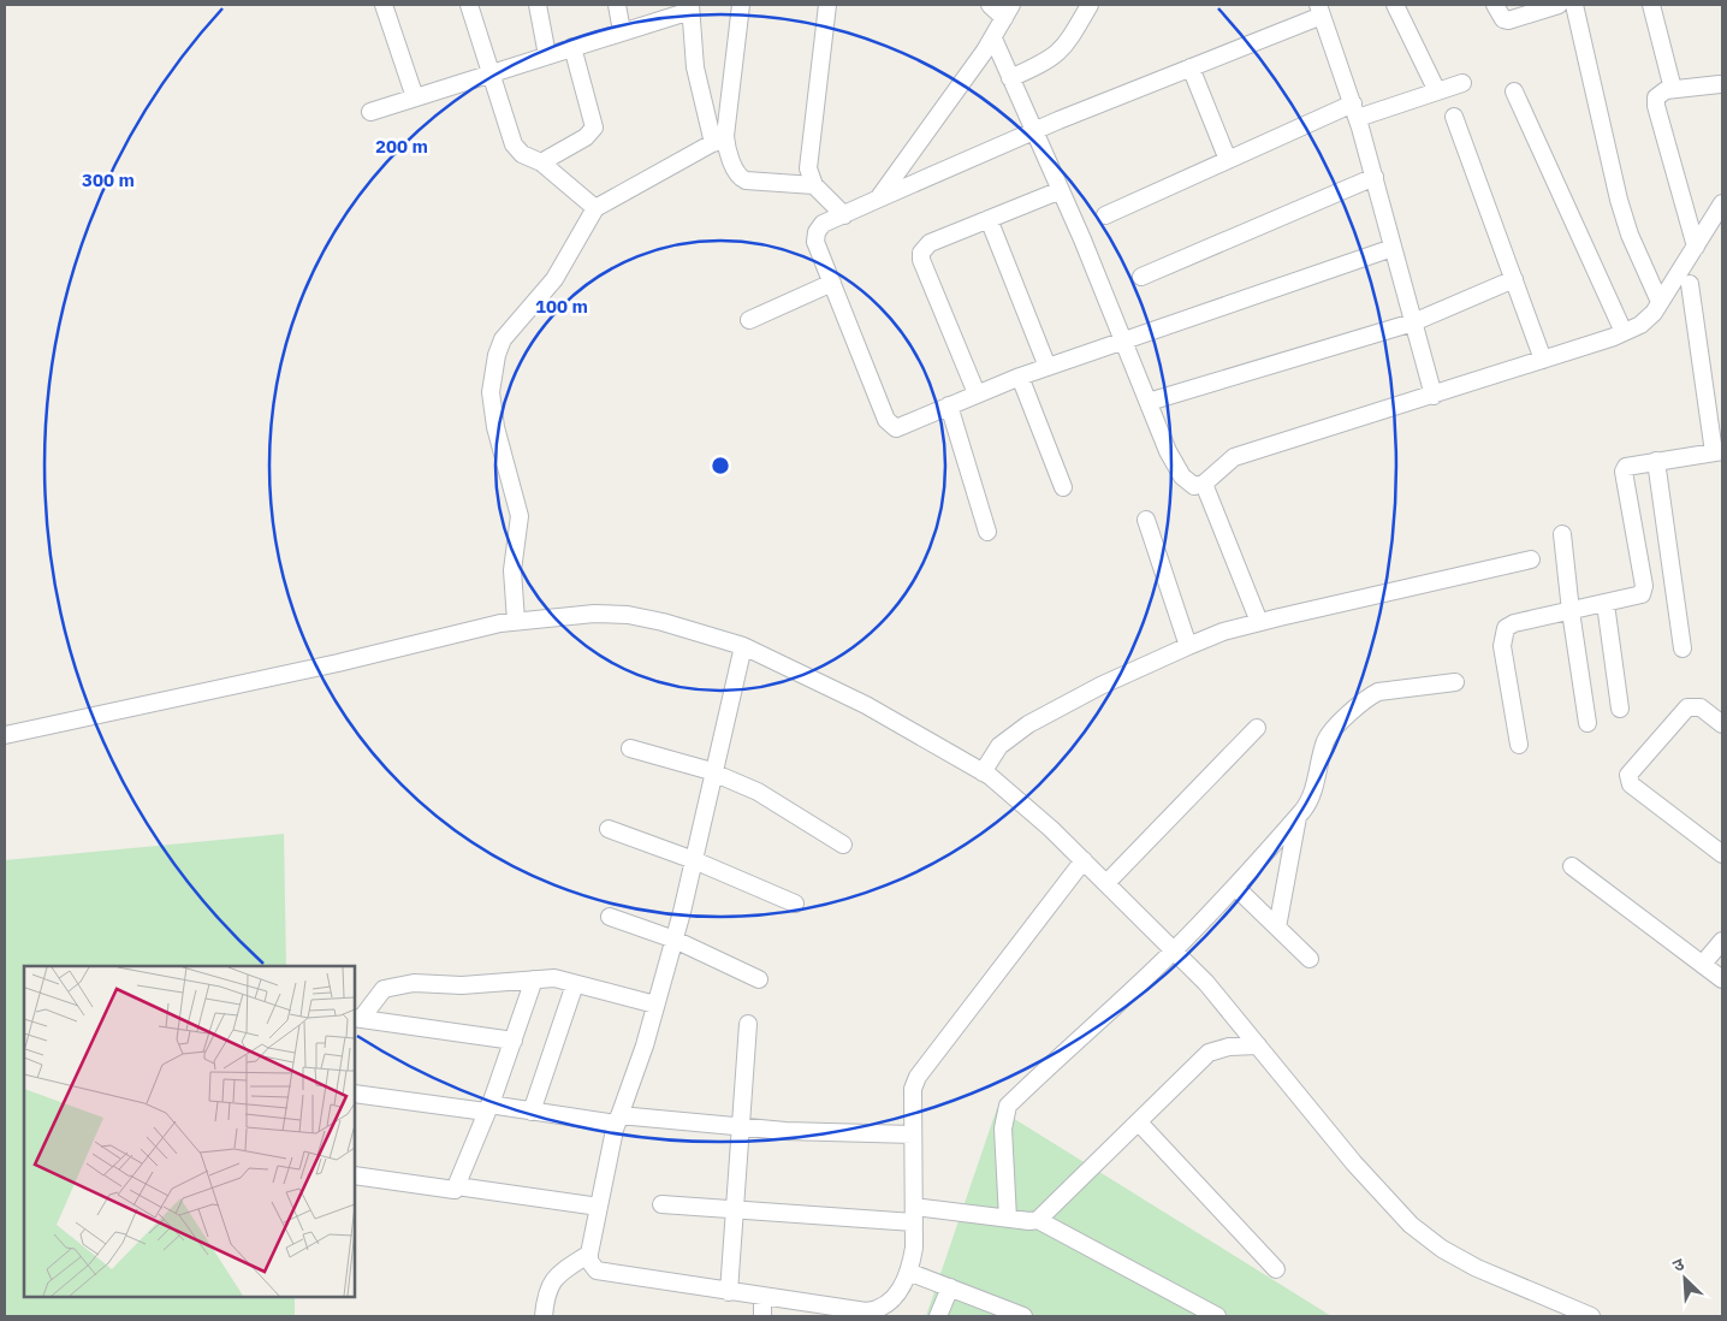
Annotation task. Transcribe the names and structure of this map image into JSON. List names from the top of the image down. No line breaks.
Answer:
{"north":"top left","rings":["200 m","300 m","100 m"]}
